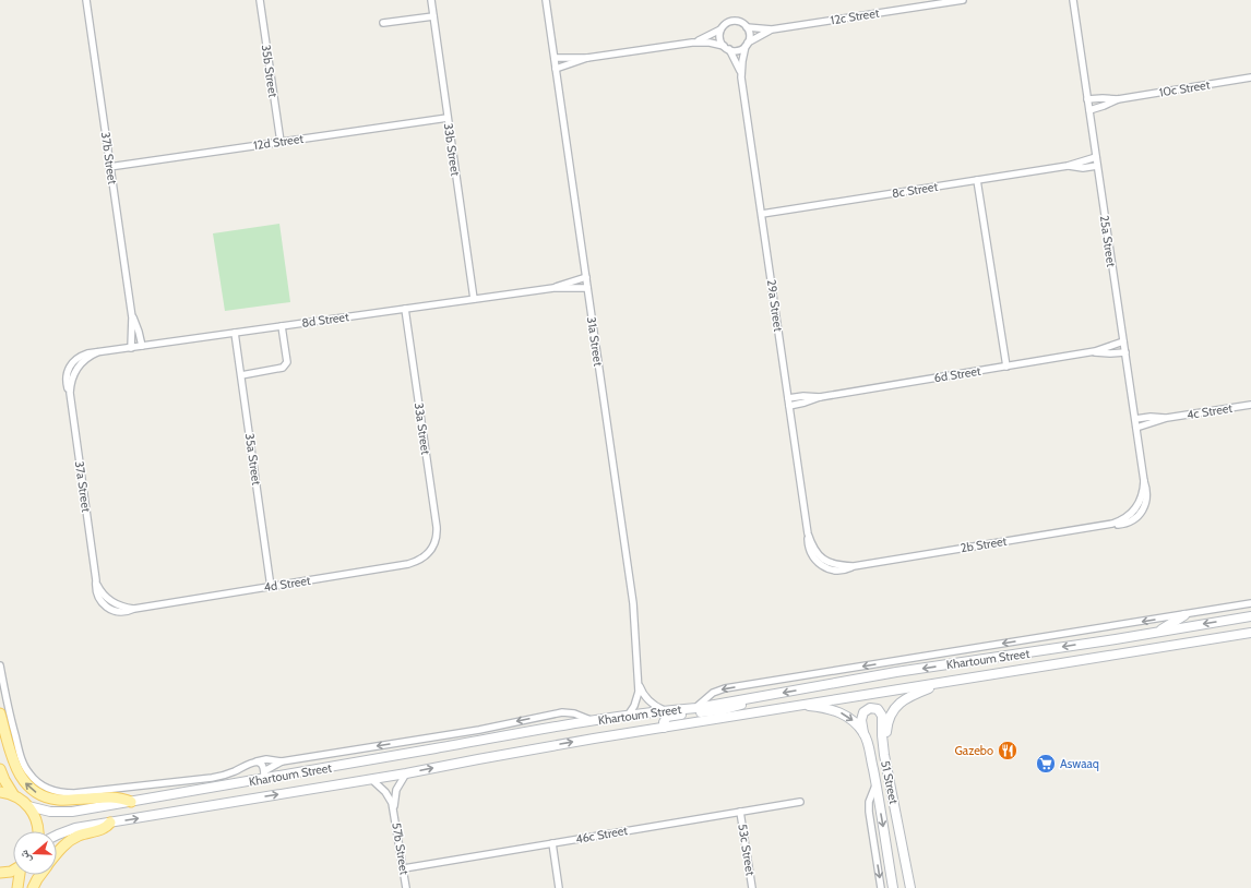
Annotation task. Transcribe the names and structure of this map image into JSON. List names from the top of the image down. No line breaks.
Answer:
{"streets":{"main road":["Khartoum Street","51 Street"],"street":["12c Street","35b Street","10c Street","12d Street","33b Street","37b Street","8c Street","25a Street","29a Street","8d Street","31a Street","6d Street","4c Street","33a Street","35a Street","37a Street","2b Street","4d Street","46c Street","57b Street","53c Street"]},"crossings":[["12c Street","29a Street"],["35b Street","12d Street"],["10c Street","25a Street"],["12d Street","33b Street"],["12d Street","37b Street"],["33b Street","8d Street"],["37b Street","8d Street"],["8c Street","25a Street"],["8c Street","29a Street"],["25a Street","6d Street"],["25a Street","4c Street"],["25a Street","2b Street"],["29a Street","6d Street"],["29a Street","2b Street"],["8d Street","31a Street"],["8d Street","33a Street"],["8d Street","35a Street"],["8d Street","37a Street"],["31a Street","Khartoum Street"],["33a Street","4d Street"],["35a Street","4d Street"],["37a Street","4d Street"],["Khartoum Street","51 Street"],["Khartoum Street","57b Street"],["46c Street","57b Street"],["46c Street","53c Street"]],"places":{"restaurant":["Gazebo"],"supermarket":["Aswaaq"]},"north":"left"}
